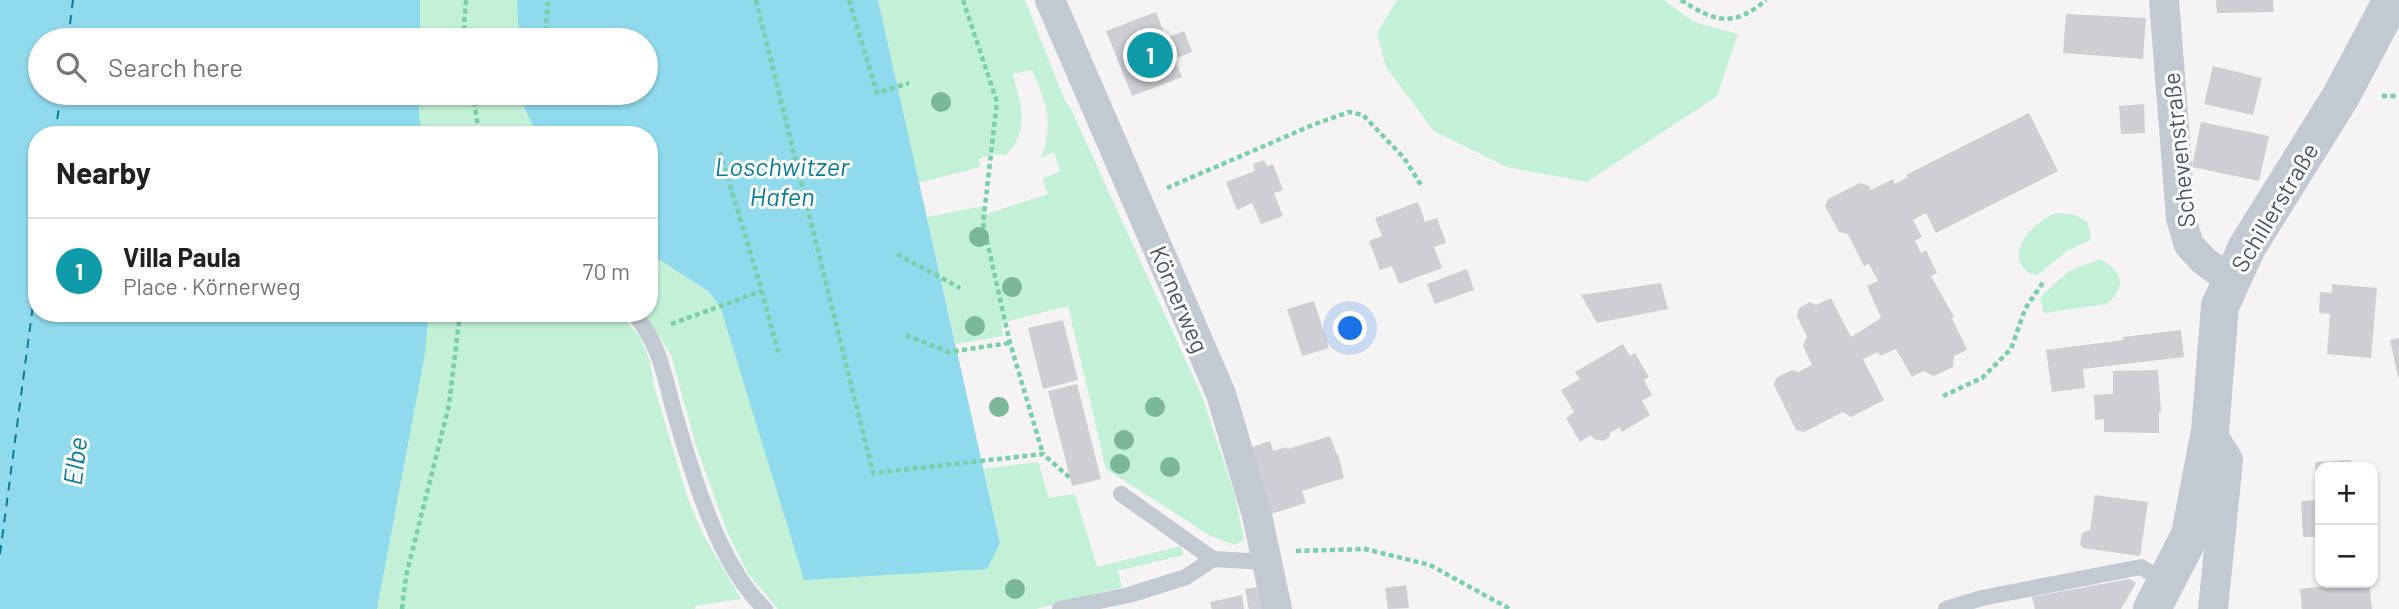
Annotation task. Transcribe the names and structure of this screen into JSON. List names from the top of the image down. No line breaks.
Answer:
{"streets":{"street":["Schevenstraße","Schillerstraße","Körnerweg"]},"crossings":[["Schevenstraße","Schillerstraße"]],"water":["Loschwitzer Hafen","Elbe"],"page":{"pins":"1","search":"Search here","heading":"Nearby","list":[{"mark":"1","name":"Villa Paula","note":"Place · Körnerweg","value":"70 m"}],"map_buttons":["+","−"]}}
